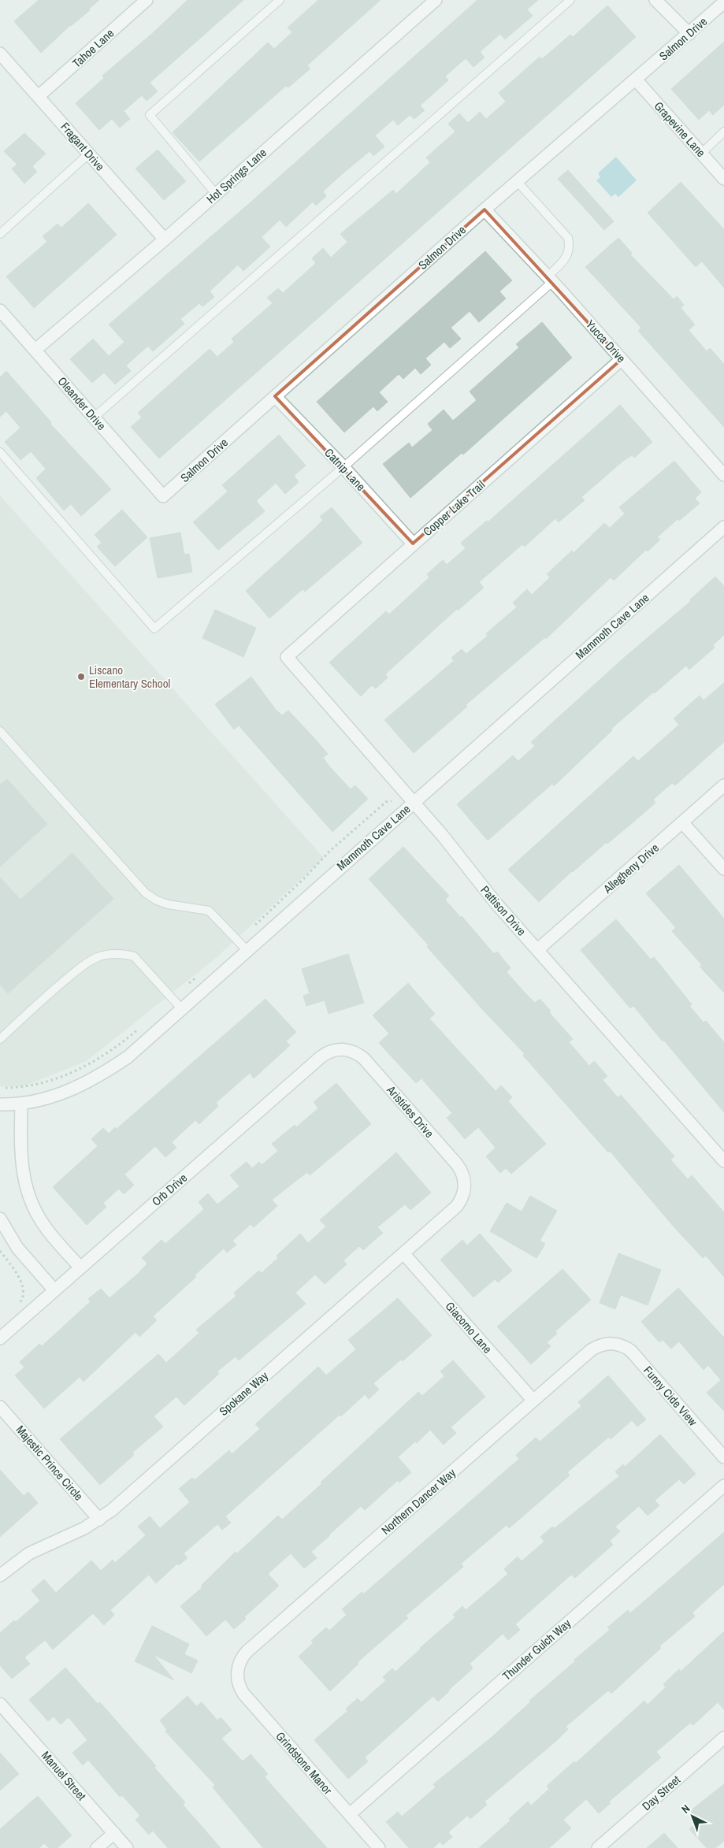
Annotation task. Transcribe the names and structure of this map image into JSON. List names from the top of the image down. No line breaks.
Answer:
{"streets":{"street":["Salmon Drive","Tahoe Lane","Grapevine Lane","Fragant Drive","Hot Springs Lane","Yucca Drive","Oleander Drive","Catnip Lane","Copper Lake Trail","Mammoth Cave Lane","Allegheny Drive","Pattison Drive","Aristides Drive","Orb Drive","Giacomo Lane","Spokane Way","Funny Cide View","Majestic Prince Circle","Northern Dancer Way","Thunder Gulch Way","Grindstone Manor","Manuel Street","Day Street"]},"crossings":[["Salmon Drive","Grapevine Lane"],["Salmon Drive","Yucca Drive"],["Salmon Drive","Oleander Drive"],["Salmon Drive","Catnip Lane"],["Tahoe Lane","Fragant Drive"],["Fragant Drive","Hot Springs Lane"],["Hot Springs Lane","Oleander Drive"],["Yucca Drive","Copper Lake Trail"],["Catnip Lane","Copper Lake Trail"],["Copper Lake Trail","Pattison Drive"],["Mammoth Cave Lane","Pattison Drive"],["Allegheny Drive","Pattison Drive"],["Aristides Drive","Orb Drive"],["Aristides Drive","Spokane Way"],["Giacomo Lane","Spokane Way"],["Giacomo Lane","Northern Dancer Way"],["Spokane Way","Majestic Prince Circle"],["Funny Cide View","Northern Dancer Way"],["Northern Dancer Way","Grindstone Manor"],["Thunder Gulch Way","Grindstone Manor"]],"places":["Liscano Elementary School"],"north":"top left"}
